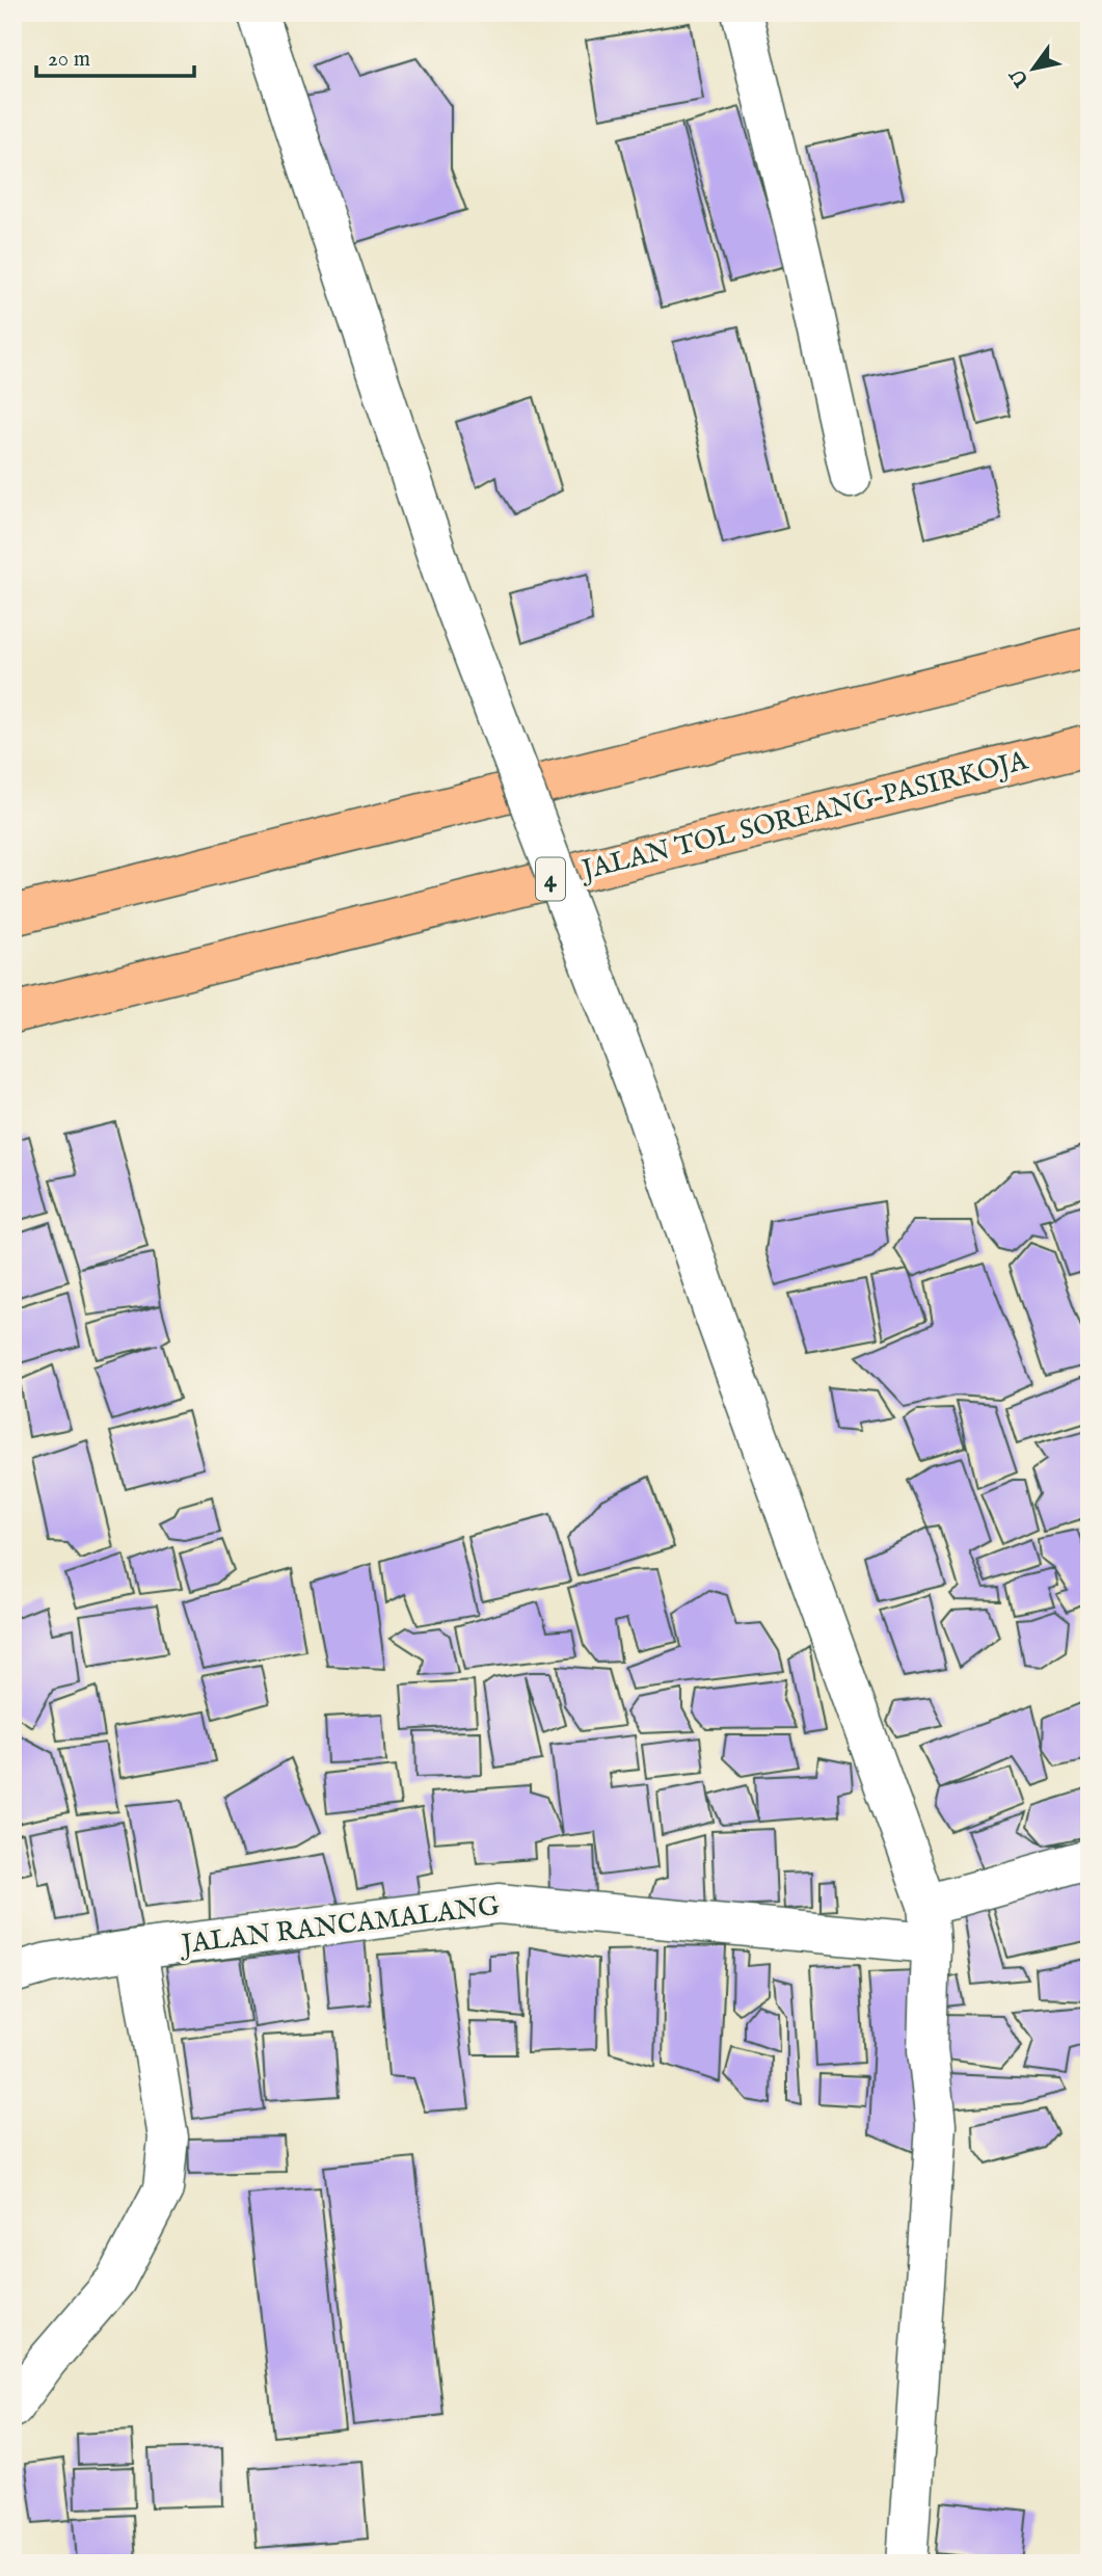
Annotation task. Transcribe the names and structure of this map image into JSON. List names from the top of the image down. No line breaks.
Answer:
{"streets":{"highway":["JALAN TOL SOREANG–PASIRKOJA","4"],"street":["JALAN RANCAMALANG"]},"scale_bar":"20 m","north":"bottom left"}
